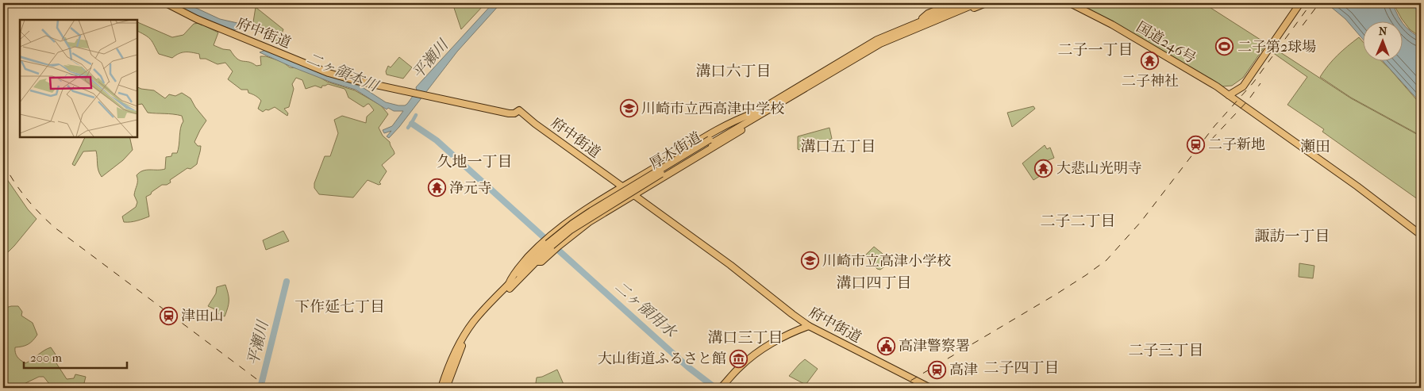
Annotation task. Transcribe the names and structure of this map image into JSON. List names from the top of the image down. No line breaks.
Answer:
{"streets":{"main road":["府中街道","国道246号","厚木街道"]},"districts":["二子一丁目","溝口六丁目","溝口五丁目","瀬田","久地一丁目","二子二丁目","諏訪一丁目","溝口四丁目","下作延七丁目","溝口三丁目","二子三丁目","二子四丁目"],"water":["平瀬川","二ヶ領本川","二ヶ領用水"],"places":{"sports":["二子第2球場"],"temple":["二子神社","大悲山光明寺","浄元寺"],"school or university":["川崎市立西高津中学校","川崎市立高津小学校"],"station":["二子新地","津田山","高津"],"public building":["高津警察署"],"museum":["大山街道ふるさと館"]},"scale_bar":"200 m","north":"top"}
